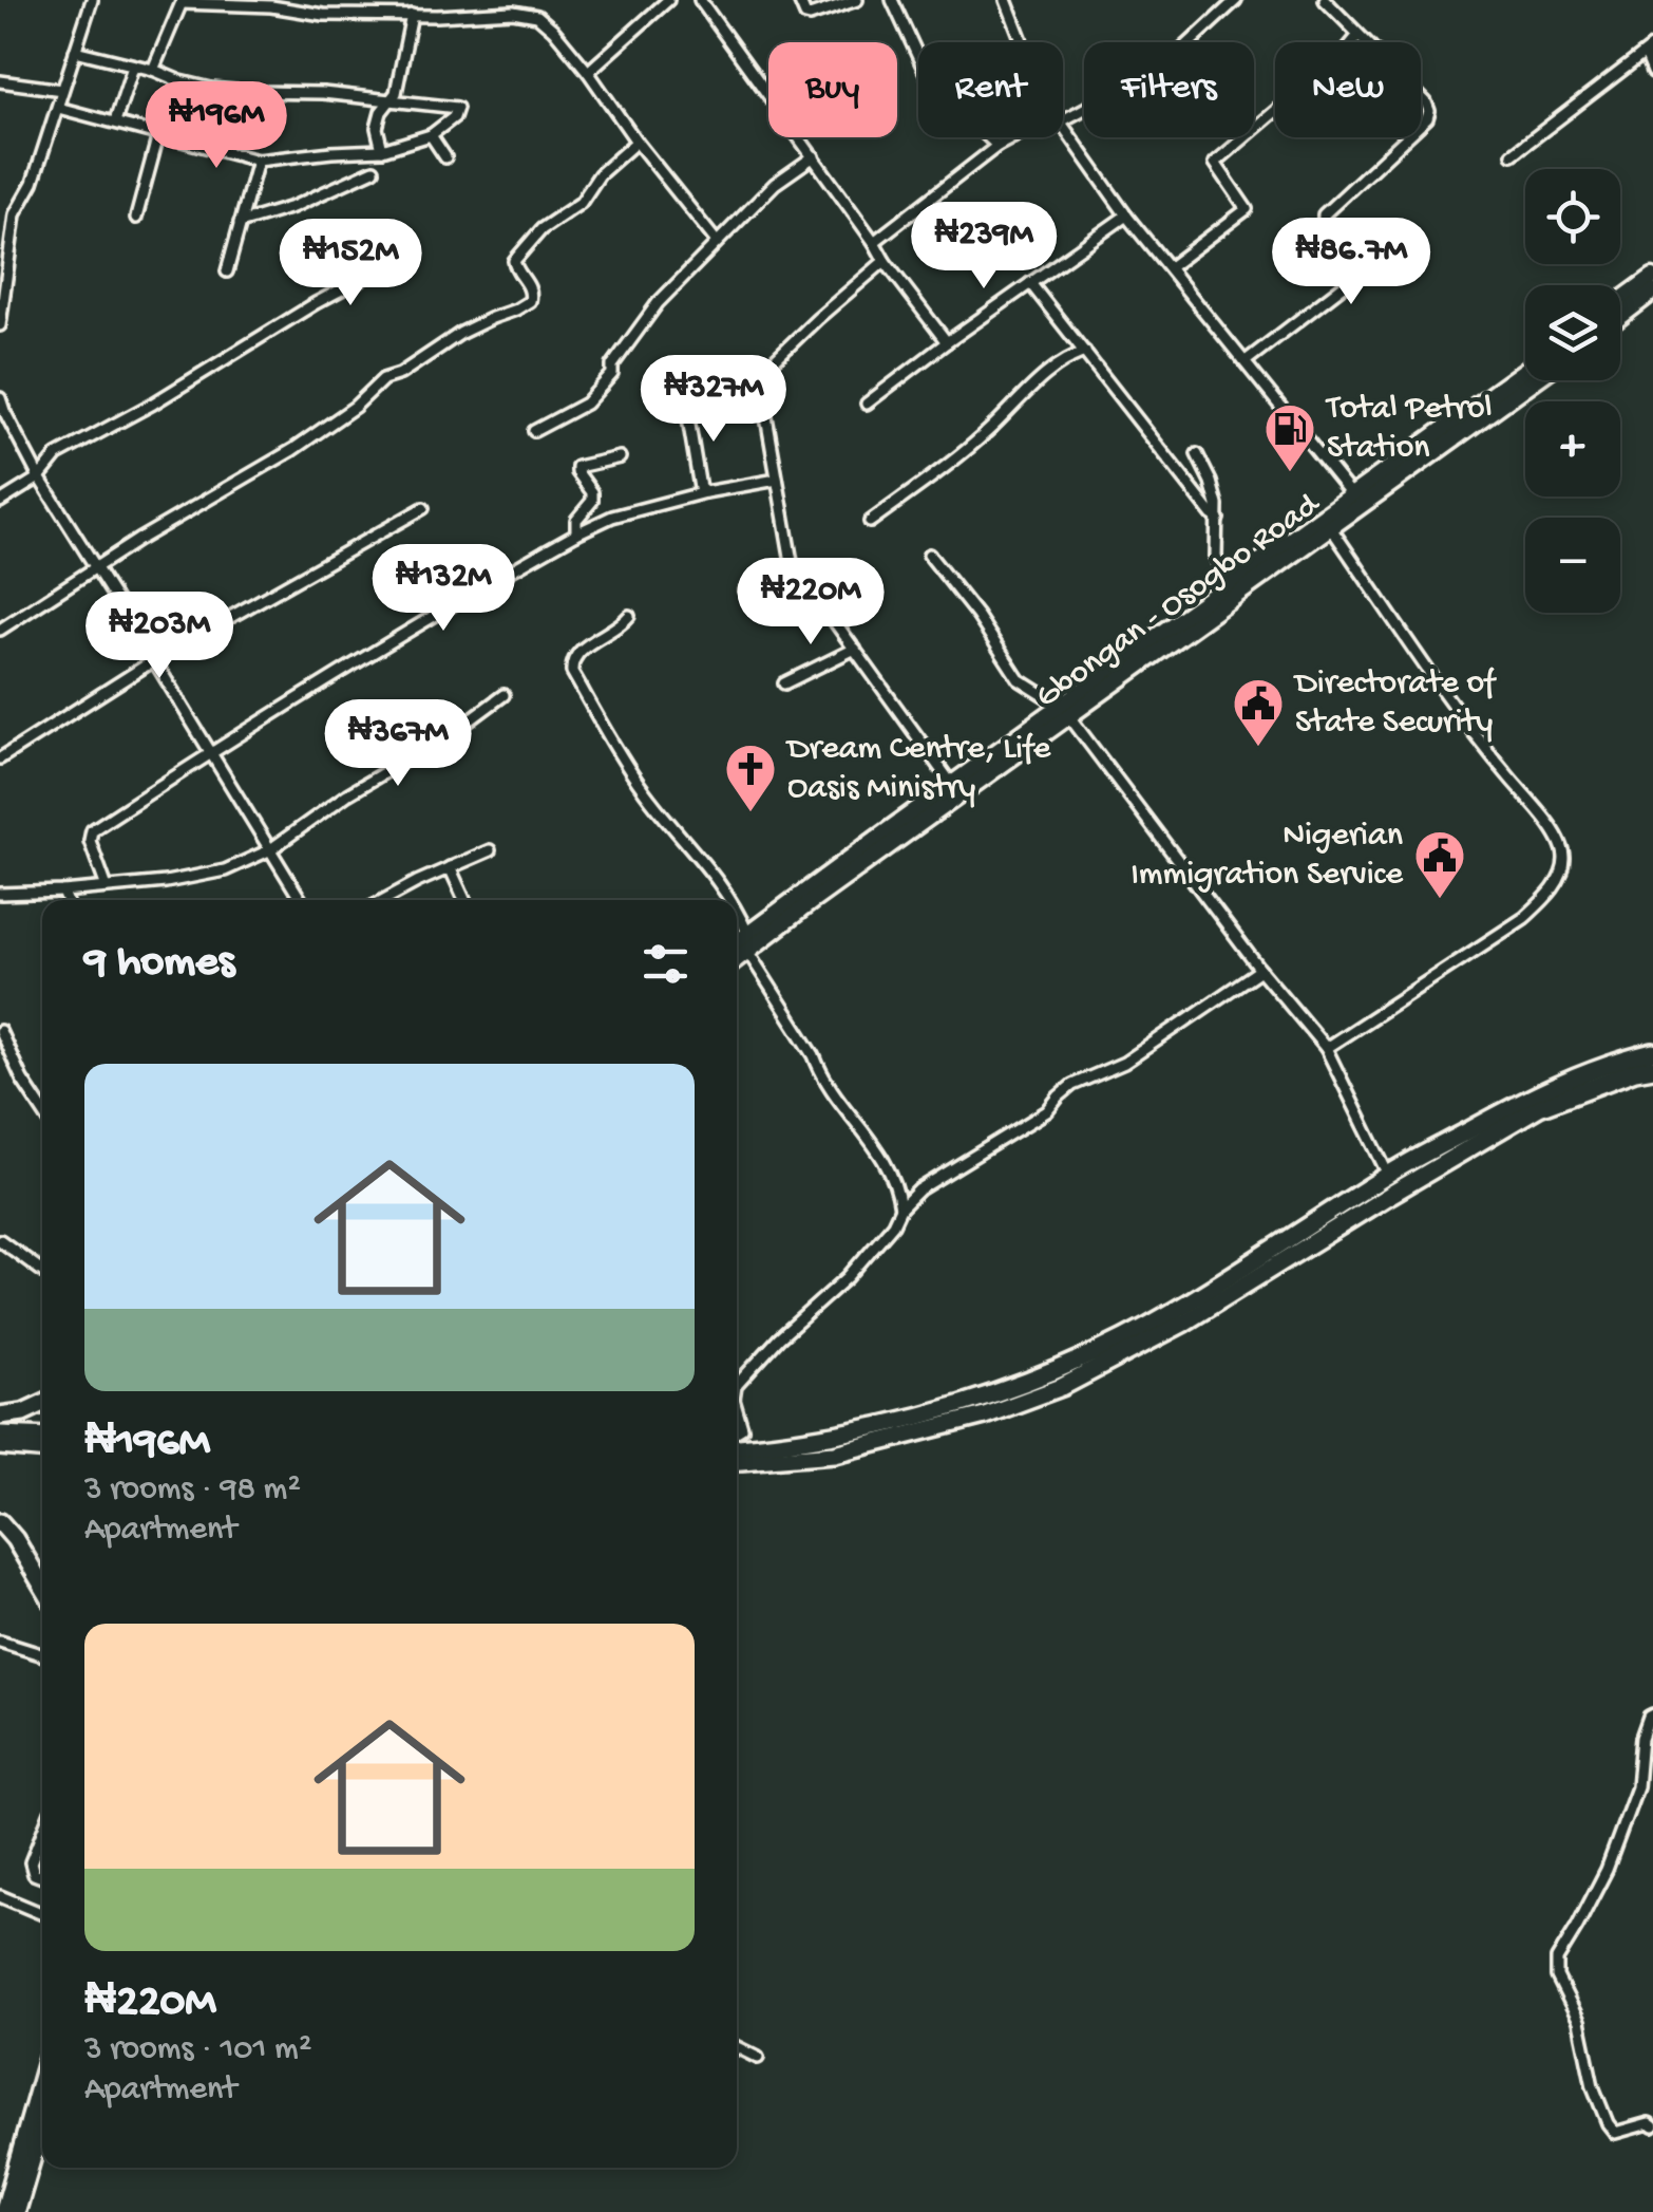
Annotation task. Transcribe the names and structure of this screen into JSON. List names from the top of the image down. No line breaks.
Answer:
{"streets":{"main road":["Gbongan - Osogbo Road"]},"places":{"fuel station":["Total Petrol Station"],"public building":["Directorate of State Security","Nigerian Immigration Service"],"church":["Dream Centre, Life Oasis Ministry"]},"page":{"chip":["Buy","Rent","Filters","New"],"price":["₦196M","₦239M","₦86.7M","₦152M","₦327M","₦132M","₦220M","₦203M","₦367M"],"map_buttons":["+","−"],"heading":"9 homes","list":[{"name":"₦196M","note":"3 rooms · 98 m² · Apartment"},{"name":"₦220M","note":"3 rooms · 101 m² · Apartment"}]}}
